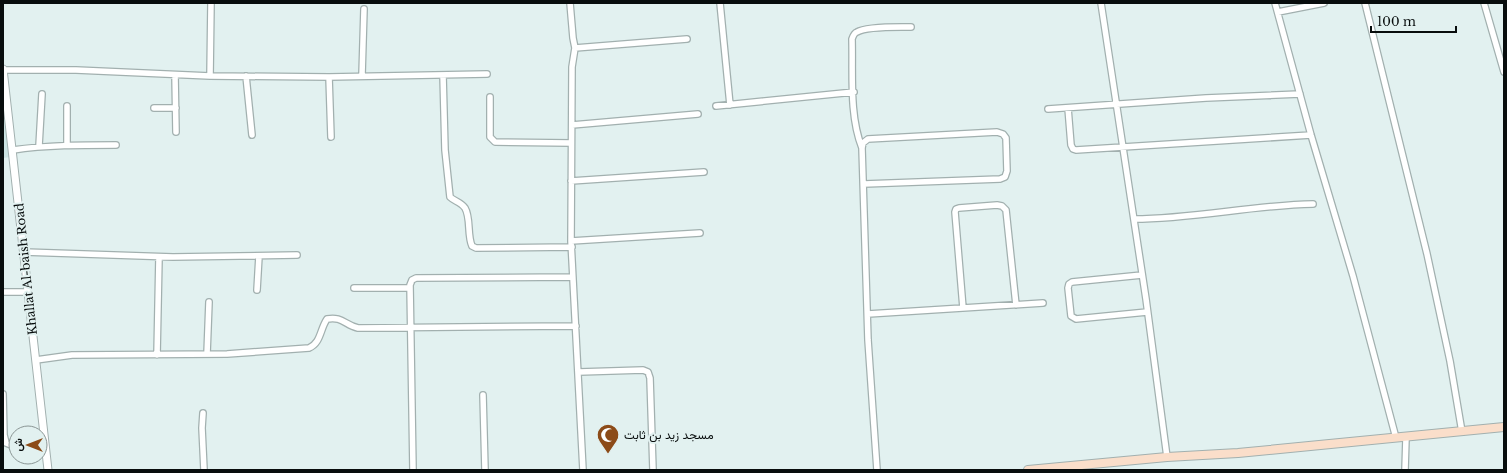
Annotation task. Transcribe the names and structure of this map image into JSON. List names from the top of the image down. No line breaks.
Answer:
{"streets":{"street":["Khallat Al-baish Road"]},"places":{"mosque":["مسجد زيد بن ثابت"]},"scale_bar":"100 m","north":"left"}
